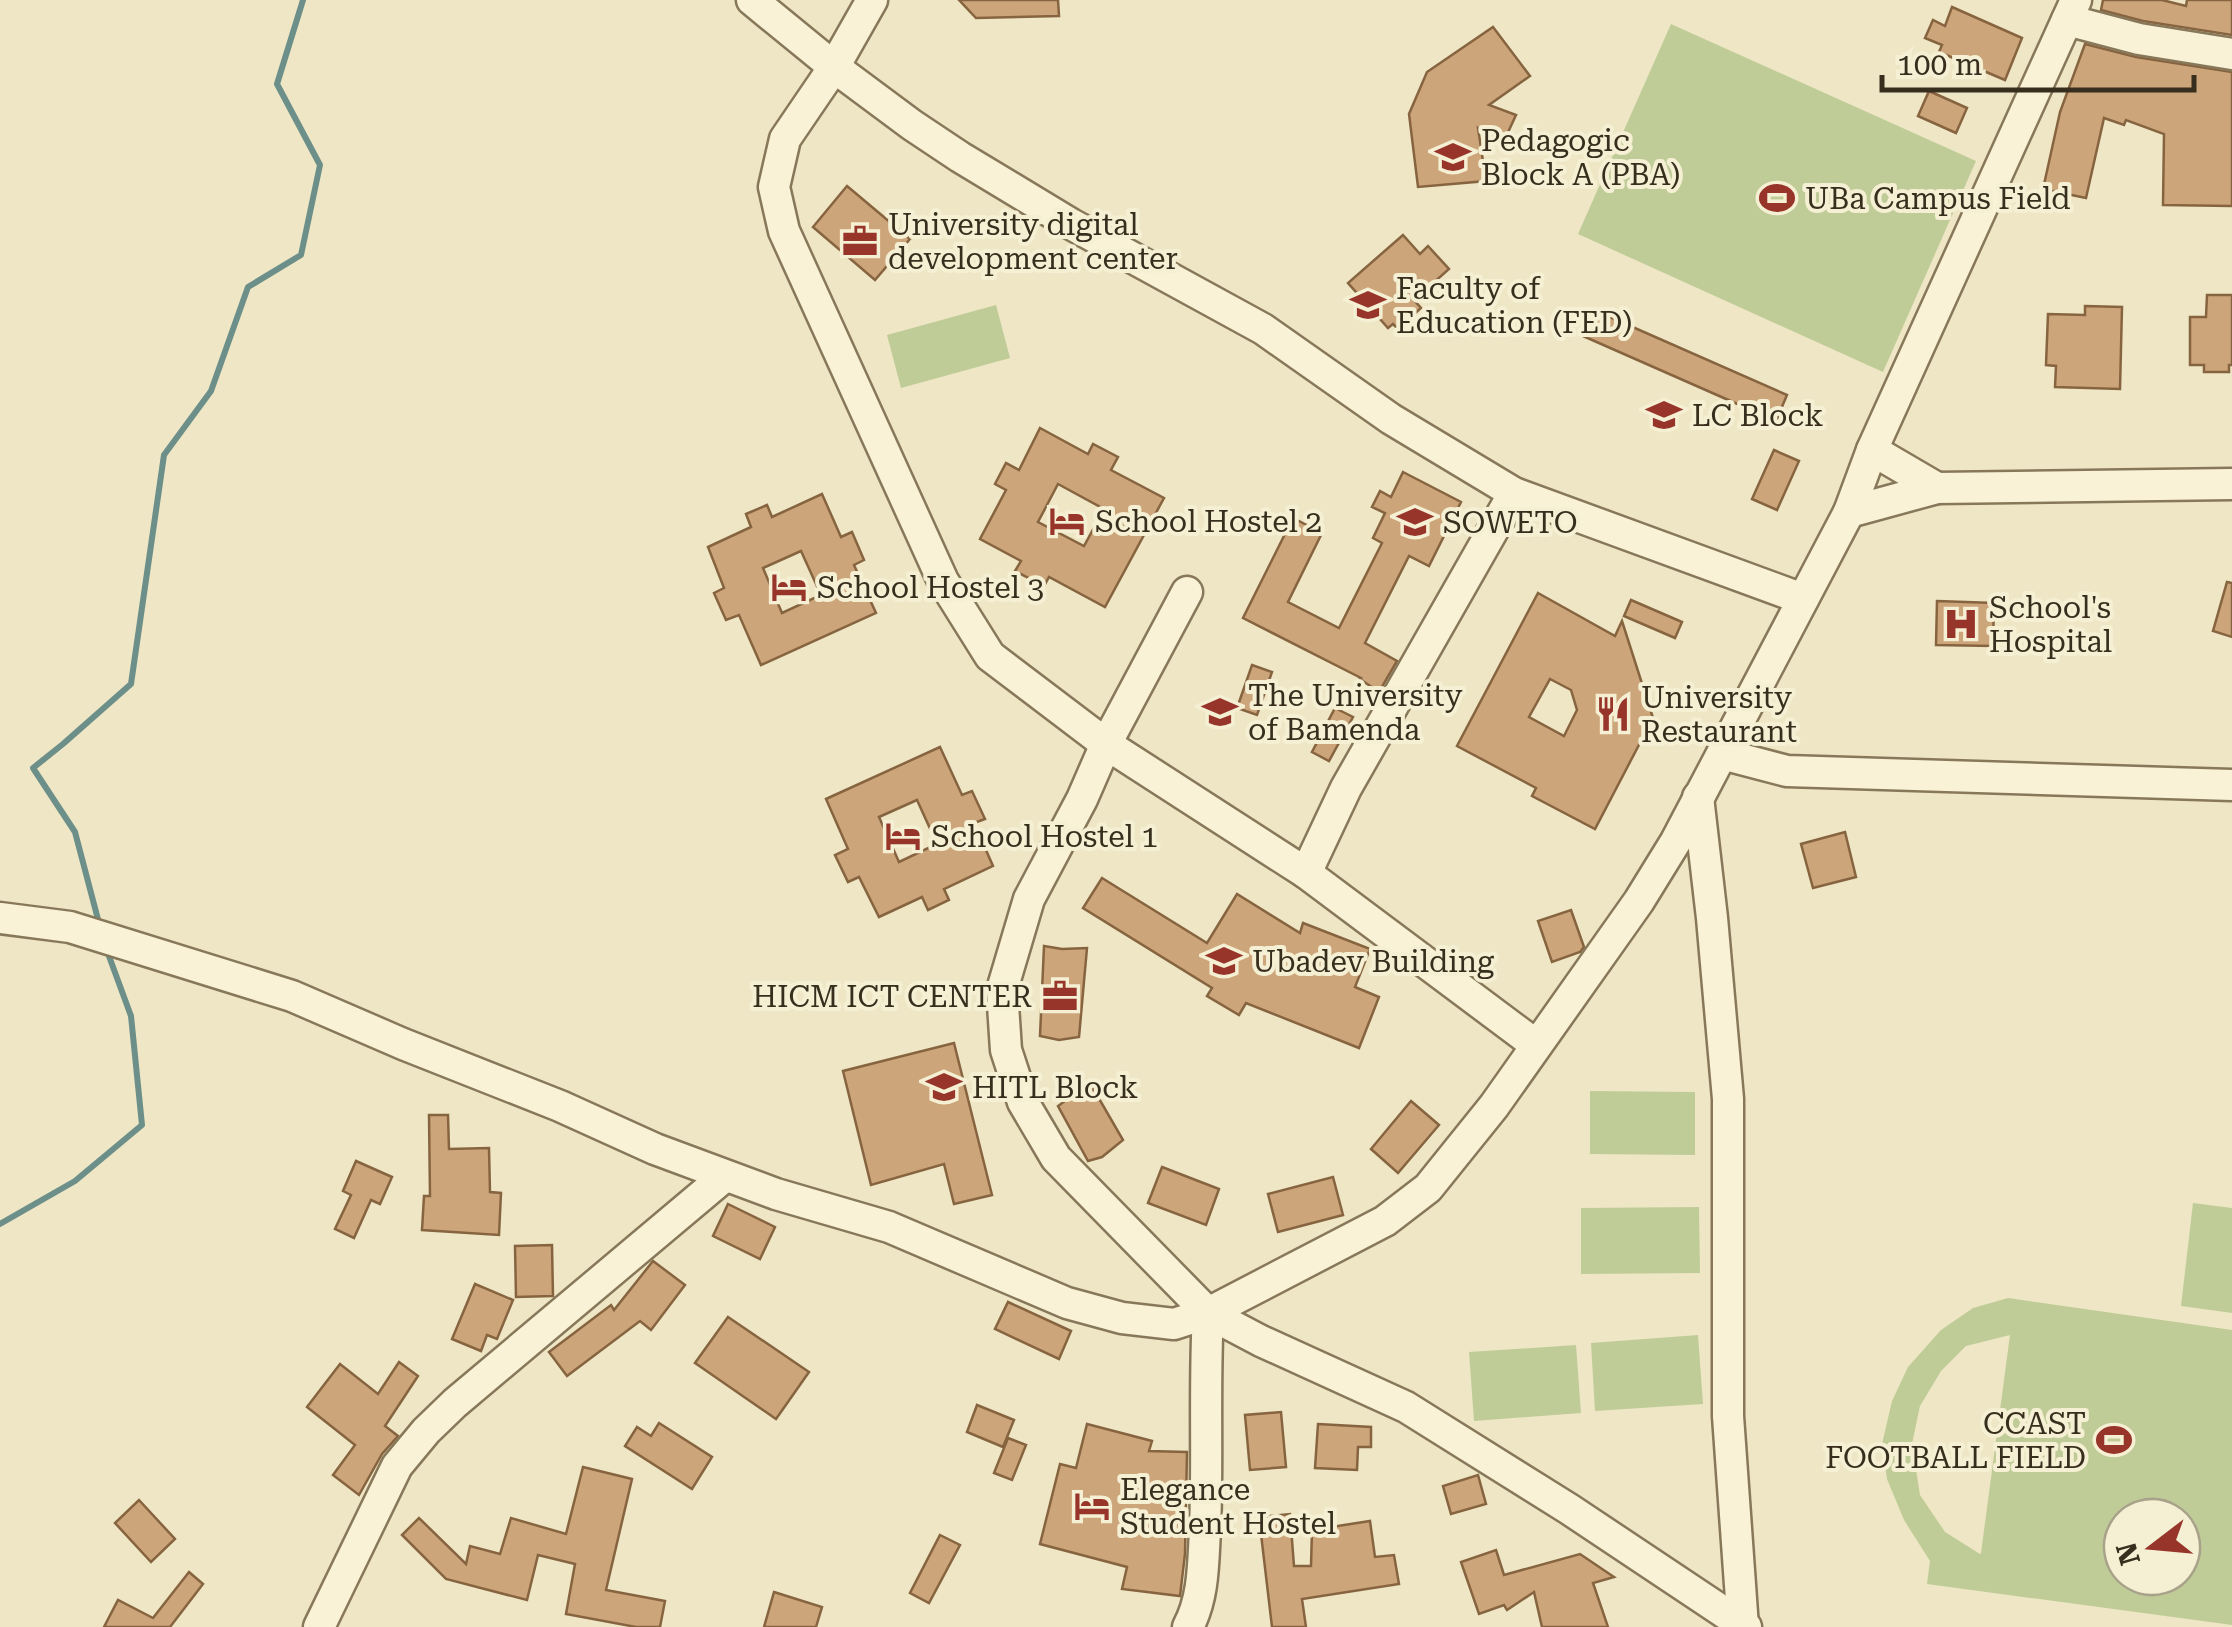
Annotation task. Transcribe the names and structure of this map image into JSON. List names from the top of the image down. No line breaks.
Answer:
{"places":{"school or university":["Pedagogic Block A (PBA)","Faculty of Education (FED)","LC Block","SOWETO","The University of Bamenda","Ubadev Building","HITL Block"],"sports":["UBa Campus Field","CCAST FOOTBALL FIELD"],"office":["University digital development center","HICM ICT CENTER"],"hotel":["School Hostel 2","School Hostel 3","School Hostel 1","Elegance Student Hostel"],"hospital":["School's Hospital"],"restaurant":["University Restaurant"]},"scale_bar":"100 m","north":"left"}
